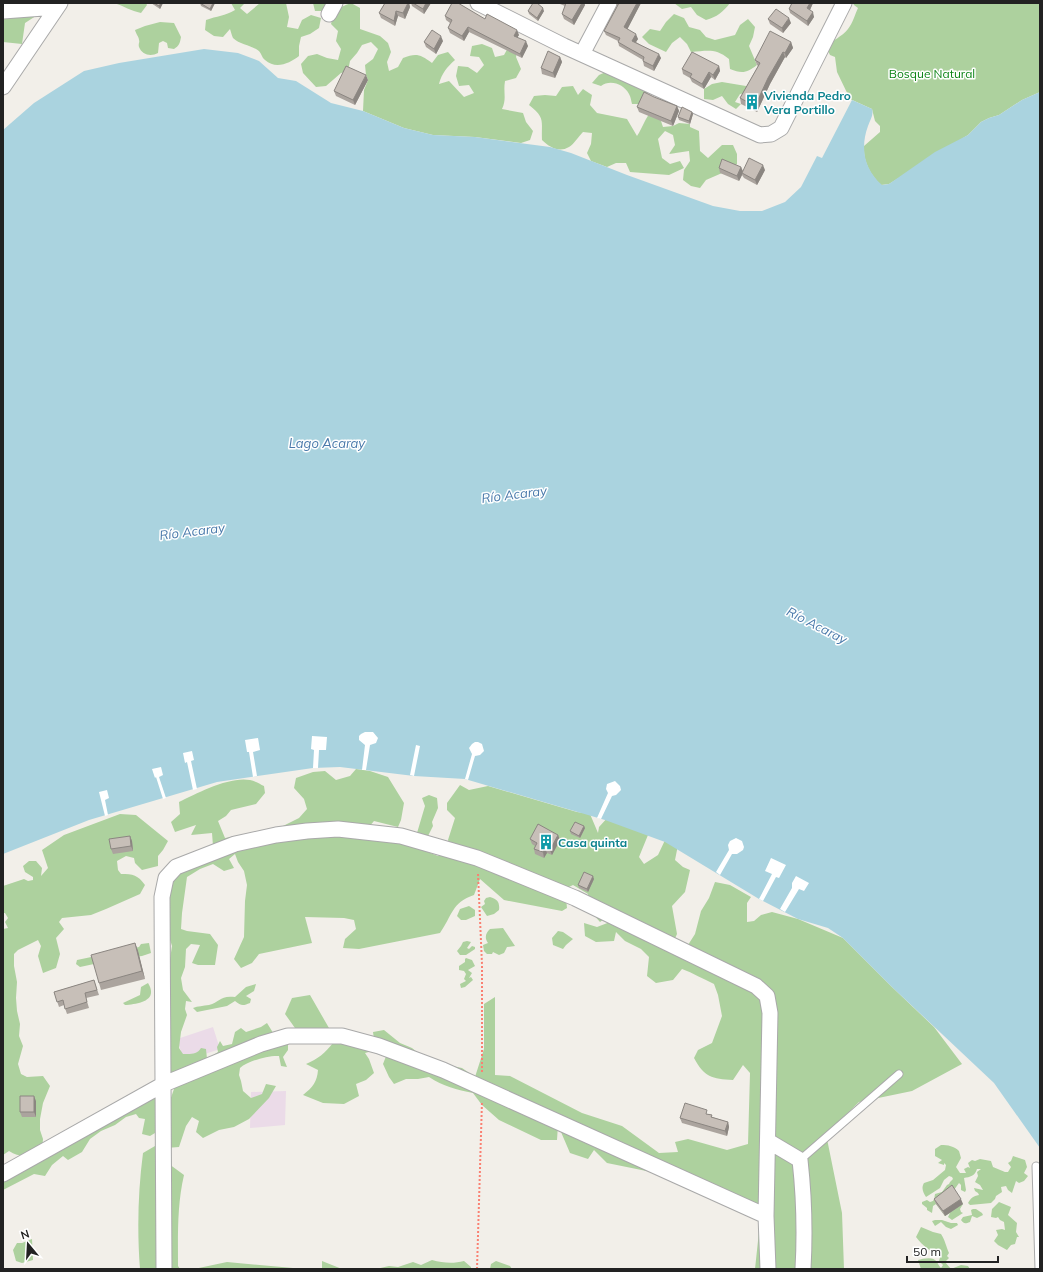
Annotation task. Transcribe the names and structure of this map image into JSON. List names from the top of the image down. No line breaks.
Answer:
{"water":["Lago Acaray","Río Acaray"],"parks":["Bosque Natural"],"places":{"building":["Vivienda Pedro Vera Portillo","Casa quinta"]},"scale_bar":"50 m","north":"top"}
